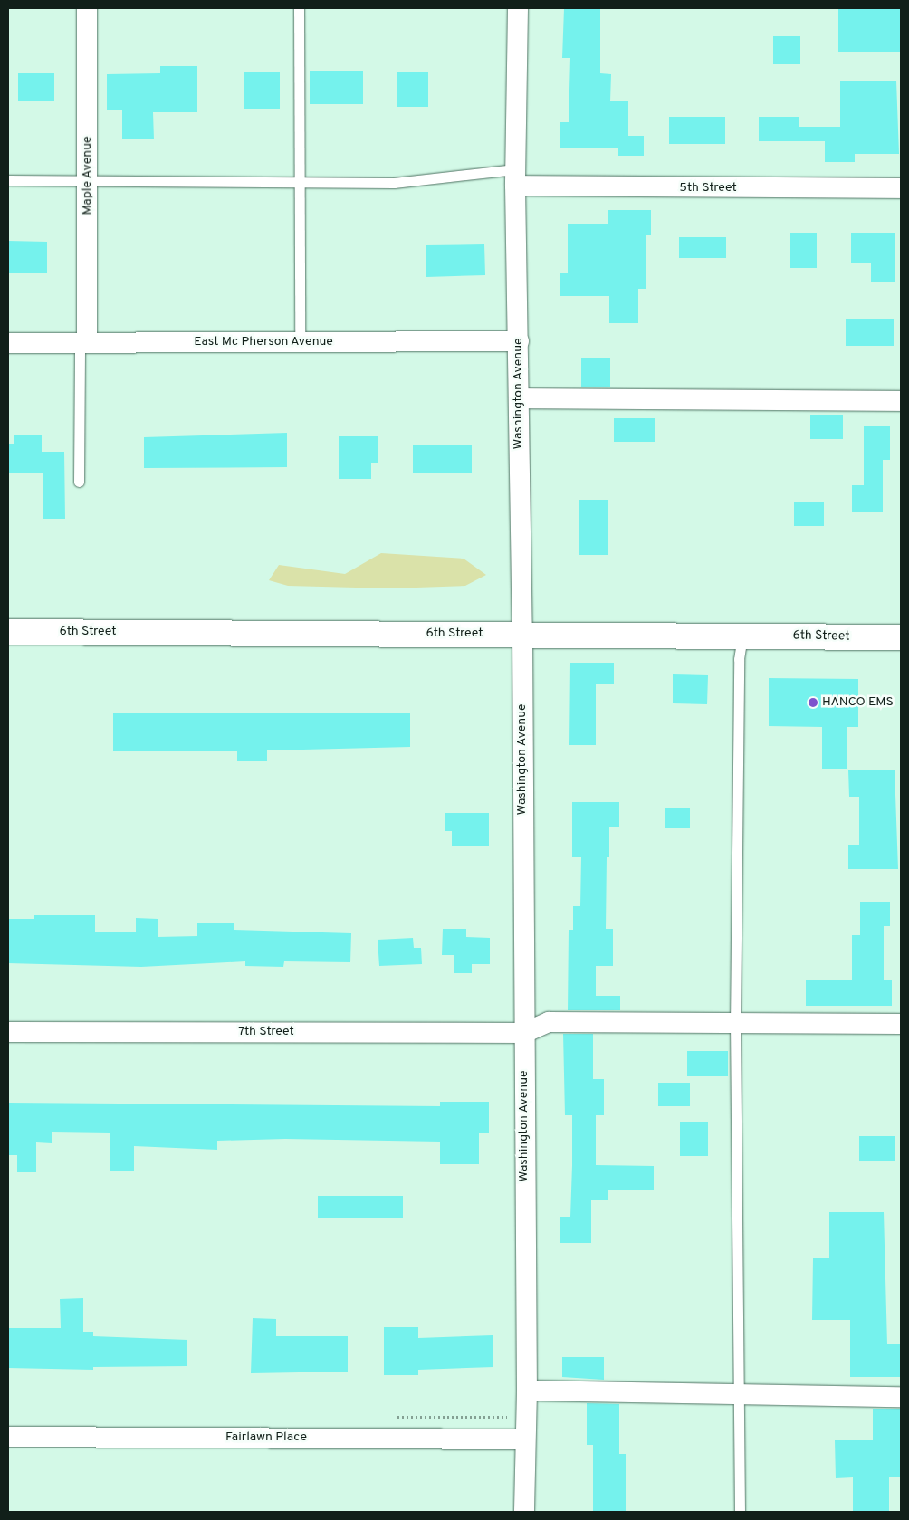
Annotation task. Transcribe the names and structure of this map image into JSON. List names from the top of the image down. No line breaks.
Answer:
{"streets":{"street":["Maple Avenue","5th Street","East Mc Pherson Avenue","Washington Avenue","6th Street","7th Street","Fairlawn Place"]},"crossings":[["Maple Avenue","East Mc Pherson Avenue"],["5th Street","Washington Avenue"],["East Mc Pherson Avenue","Washington Avenue"],["Washington Avenue","6th Street"],["Washington Avenue","7th Street"],["Washington Avenue","Fairlawn Place"]],"places":["HANCO EMS"]}
